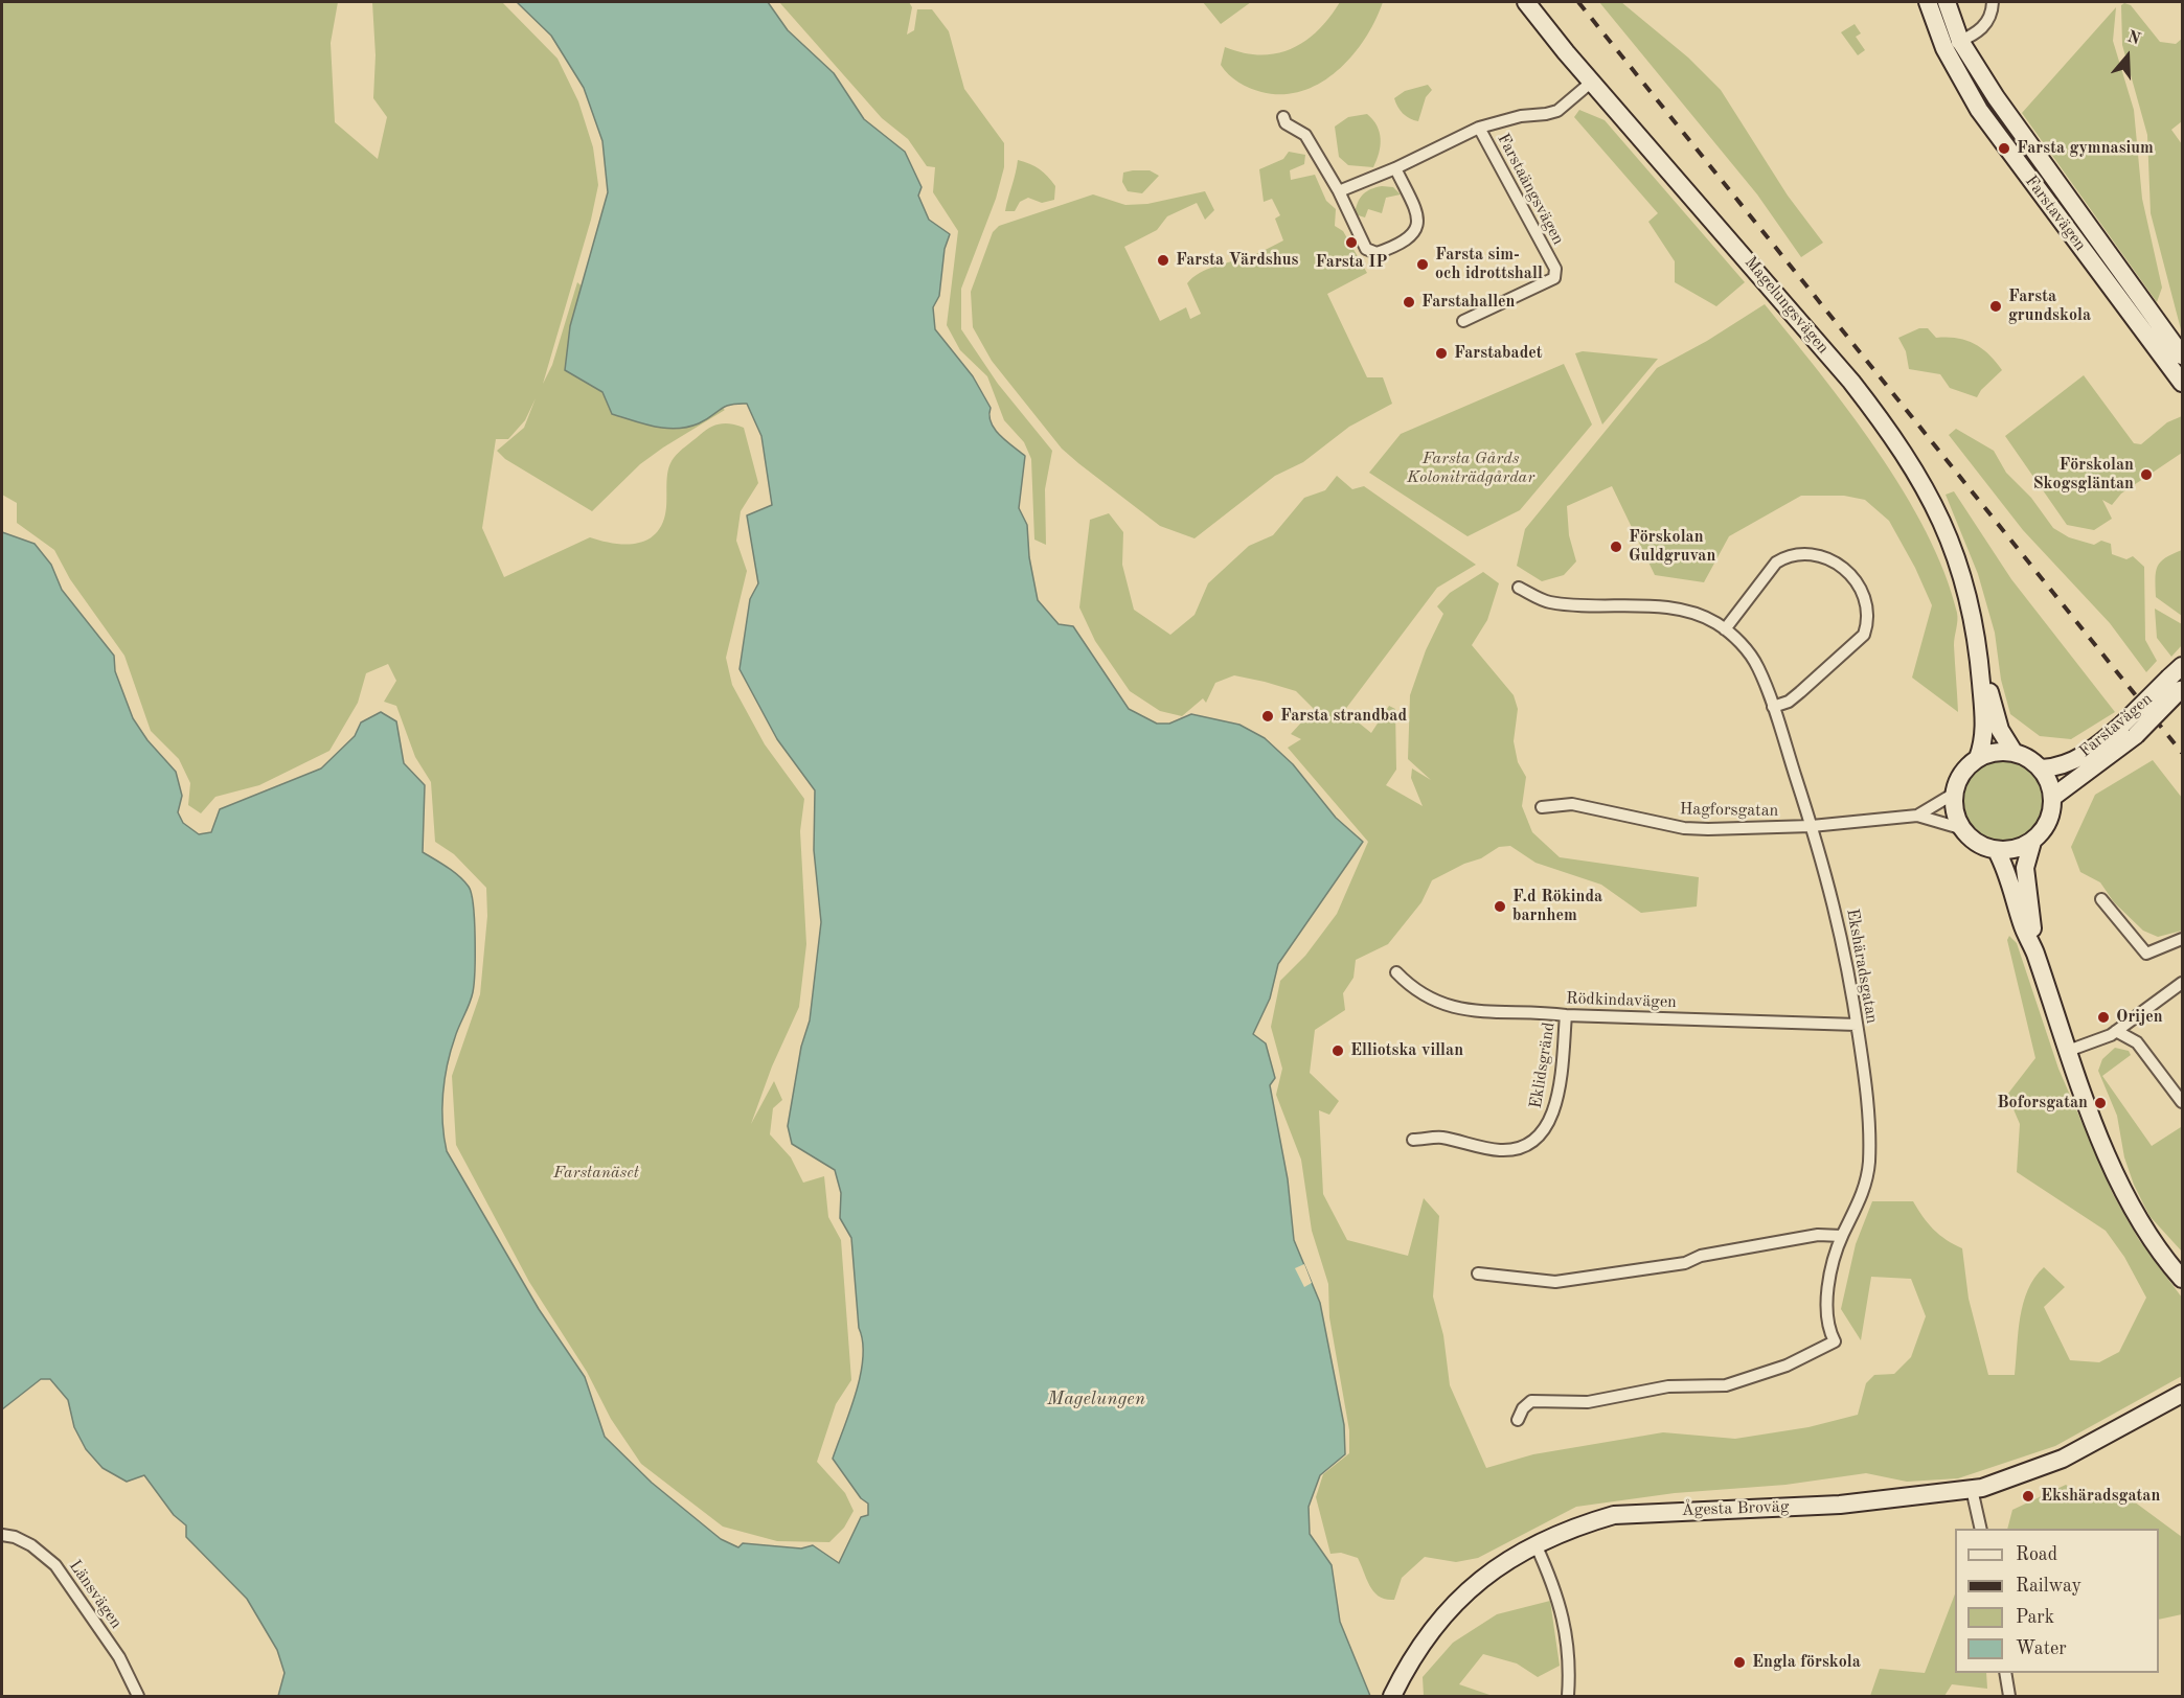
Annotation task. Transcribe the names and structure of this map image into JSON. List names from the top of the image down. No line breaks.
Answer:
{"streets":{"main road":["Farstavägen","Magelungsvägen","Ågesta Broväg"],"street":["Farstaängsvägen","Hagforsgatan","Ekshäradsgatan","Rödkindavägen","Eklidsgränd","Länsvägen"]},"crossings":[["Farstaängsvägen","Magelungsvägen"],["Farstavägen","Magelungsvägen"],["Farstavägen","Hagforsgatan"],["Magelungsvägen","Hagforsgatan"],["Hagforsgatan","Ekshäradsgatan"],["Ekshäradsgatan","Rödkindavägen"],["Rödkindavägen","Eklidsgränd"]],"water":["Magelungen"],"parks":["Farsta Gårds Koloniträdgårdar","Farstanäset"],"places":["Farsta gymnasium","Farsta IP","Farsta Värdshus","Farsta sim- och idrottshall","Farstahallen","Farsta grundskola","Farstabadet","Förskolan Skogsgläntan","Förskolan Guldgruvan","Farsta strandbad","F.d Rökinda barnhem","Orijen","Elliotska villan","Boforsgatan","Ekshäradsgatan","Engla förskola"],"legend":["Road","Railway","Park","Water"],"north":"top"}
